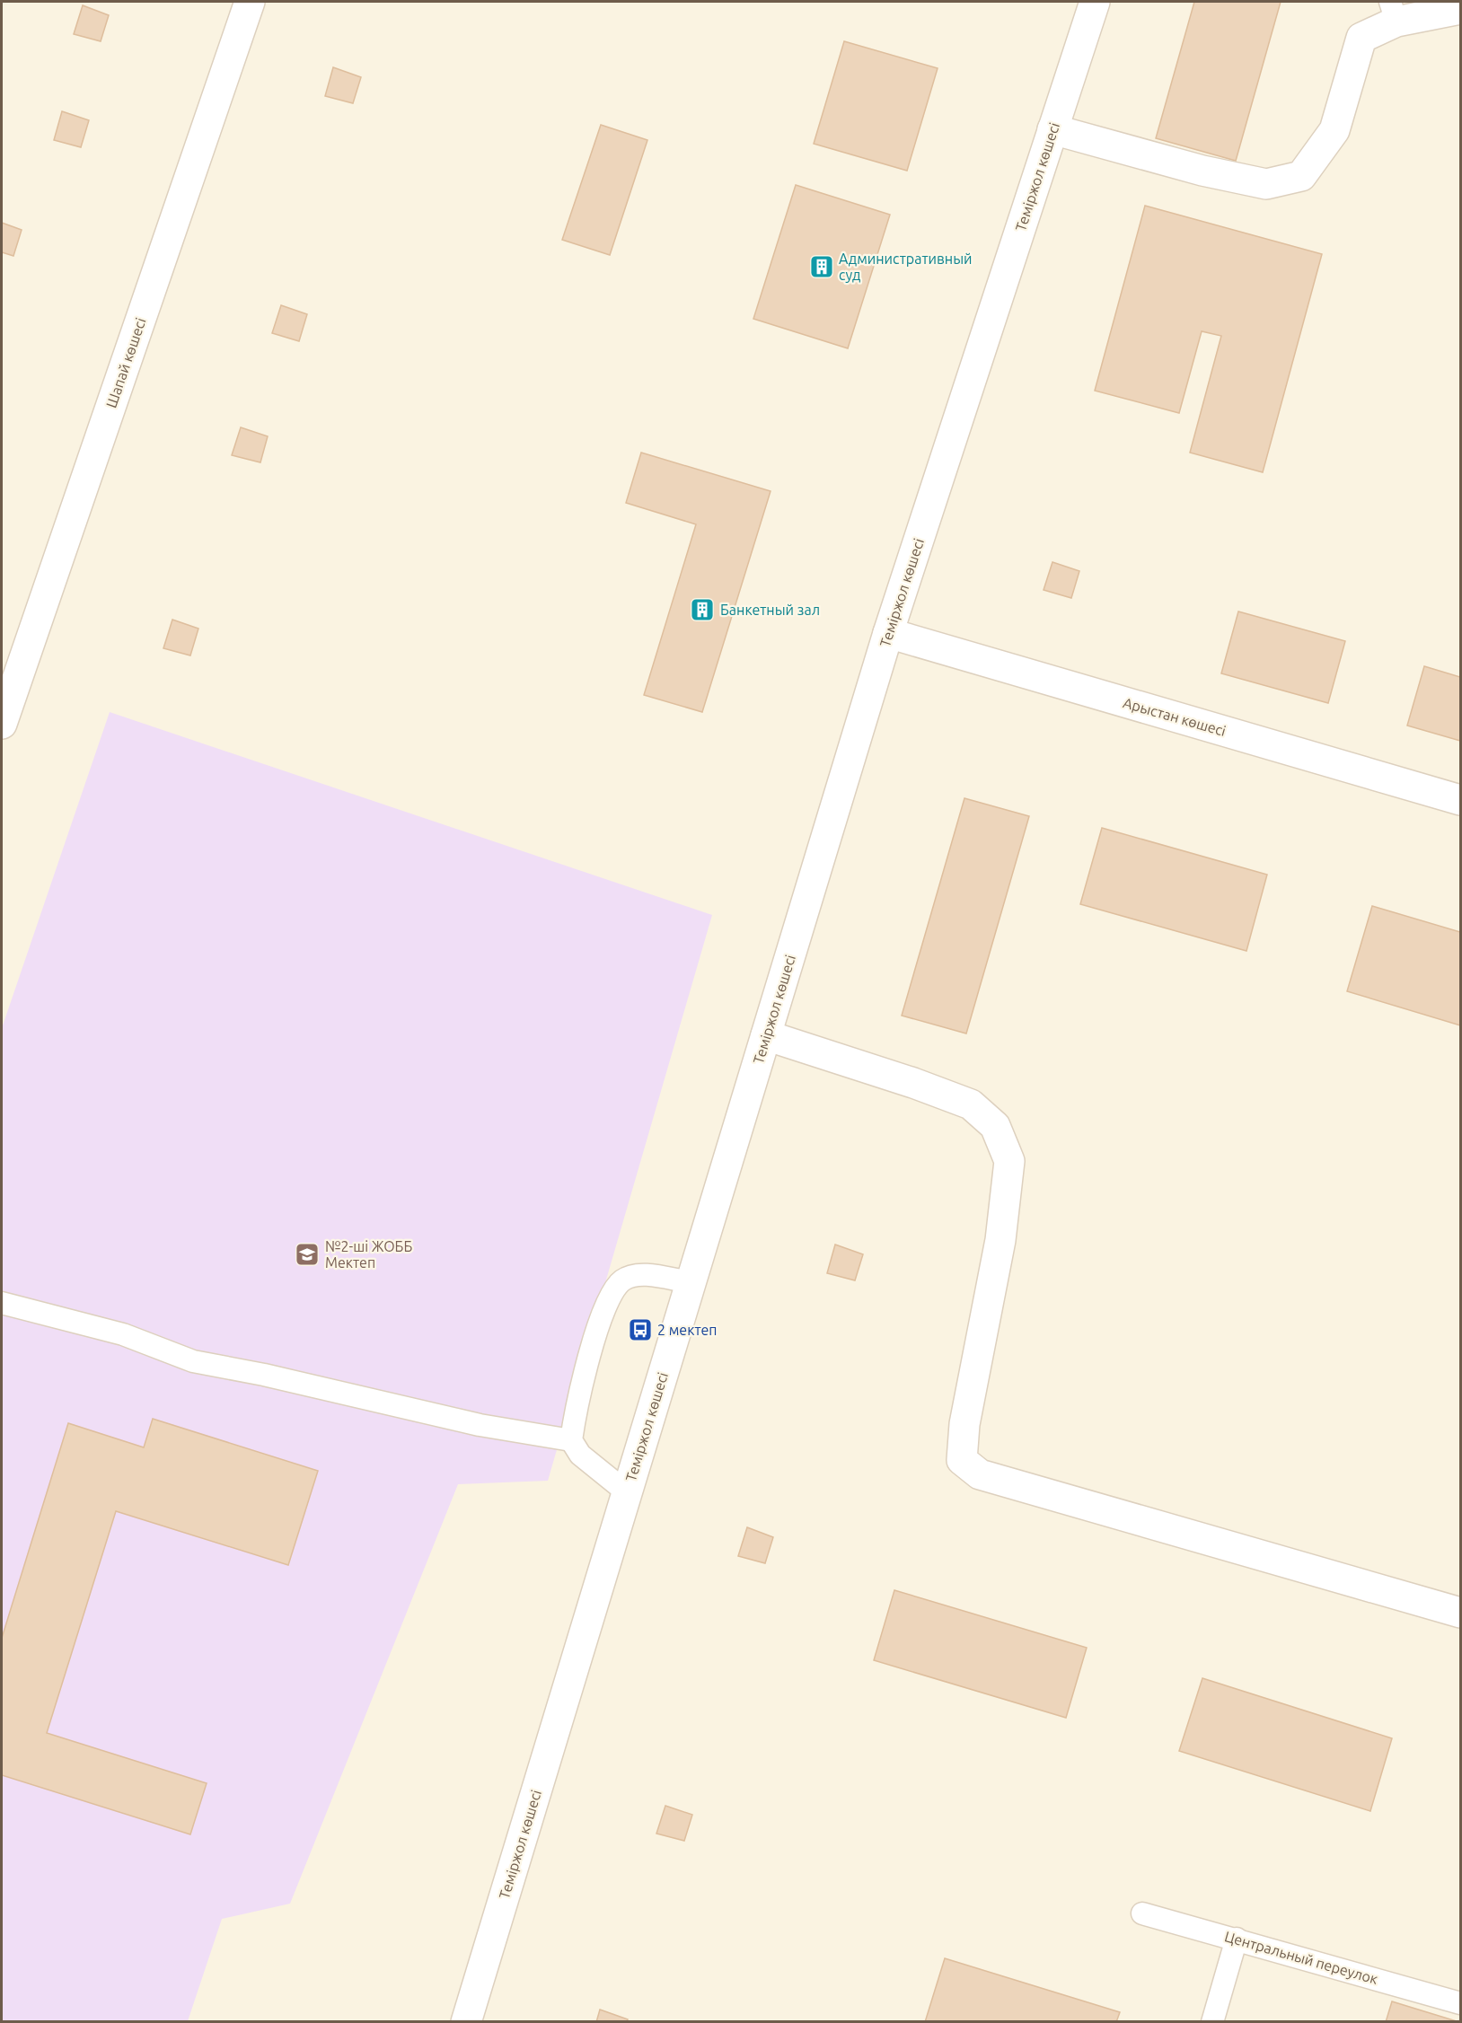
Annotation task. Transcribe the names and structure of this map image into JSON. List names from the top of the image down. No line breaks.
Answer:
{"streets":{"street":["Теміржол көшесі","Шапай көшесі","Арыстан көшесі"],"lane":["Центральный переулок"]},"crossings":[["Теміржол көшесі","Арыстан көшесі"]],"places":{"building":["Административный суд","Банкетный зал"],"school or university":["№2-ші ЖОББ Мектеп"],"bus stop":["2 мектеп"]}}
